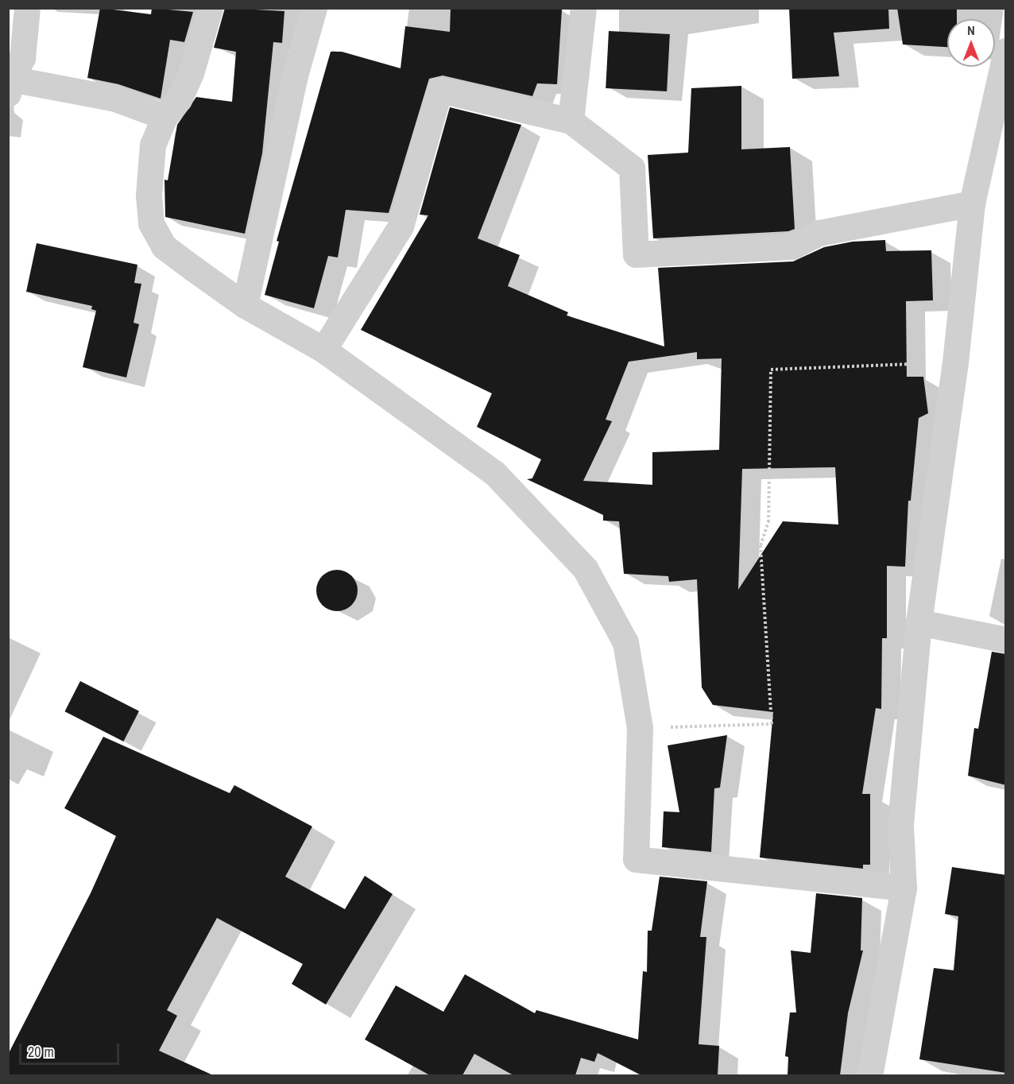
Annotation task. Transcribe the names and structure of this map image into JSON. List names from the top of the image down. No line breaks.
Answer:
{"scale_bar":"20 m","north":"top"}
